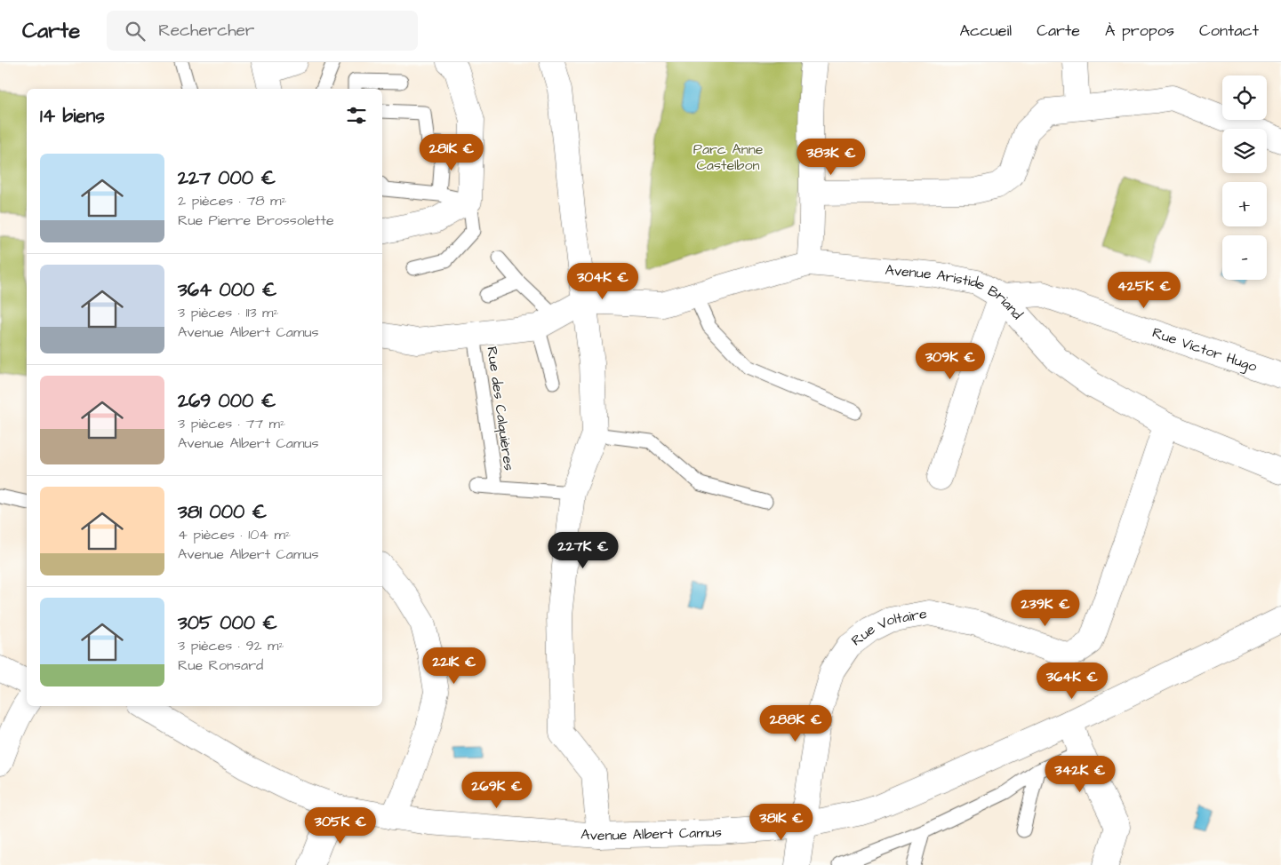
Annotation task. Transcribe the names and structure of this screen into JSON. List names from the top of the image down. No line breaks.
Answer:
{"streets":{"street":["Avenue Aristide Briand","Rue Victor Hugo","Rue Voltaire","Avenue Albert Camus"],"lane":["Rue des Calquières"]},"crossings":[["Avenue Aristide Briand","Rue Victor Hugo"],["Avenue Aristide Briand","Rue Voltaire"],["Rue Voltaire","Avenue Albert Camus"]],"parks":["Parc Anne Castelbon"],"page":{"header":"Carte","search":"Rechercher","nav":["Accueil","Carte","À propos","Contact"],"map_buttons":["+","−"],"heading":"14 biens","price":["281K €","383K €","304K €","425K €","309K €","227K €","239K €","221K €","364K €","288K €","342K €","269K €","381K €","305K €"],"list":[{"name":"227 000 €","note":"2 pièces · 78 m² · Rue Pierre Brossolette"},{"name":"364 000 €","note":"3 pièces · 113 m² · Avenue Albert Camus"},{"name":"269 000 €","note":"3 pièces · 77 m² · Avenue Albert Camus"},{"name":"381 000 €","note":"4 pièces · 104 m² · Avenue Albert Camus"},{"name":"305 000 €","note":"3 pièces · 92 m² · Rue Ronsard"}]}}
